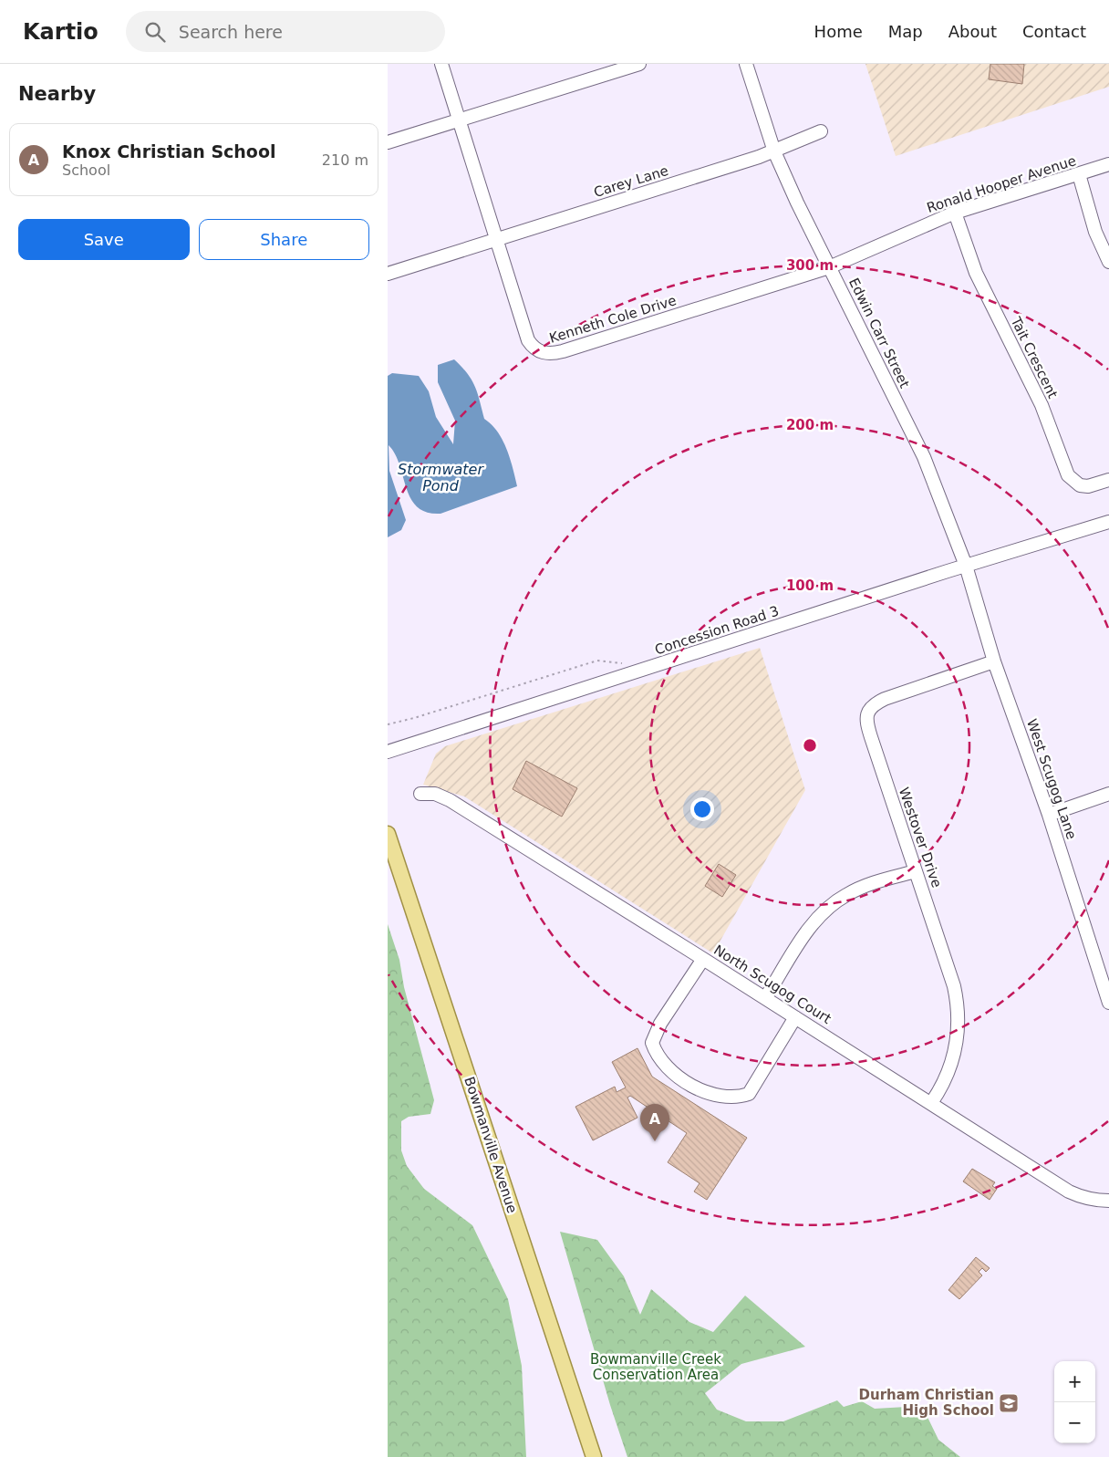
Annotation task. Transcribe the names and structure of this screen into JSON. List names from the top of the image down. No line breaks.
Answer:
{"streets":{"main road":["Bowmanville Avenue"],"street":["Carey Lane","Ronald Hooper Avenue","Kenneth Cole Drive","Edwin Carr Street","Tait Crescent","Concession Road 3","West Scugog Lane","Westover Drive","North Scugog Court"]},"crossings":[["Carey Lane","Kenneth Cole Drive"],["Carey Lane","Edwin Carr Street"],["Ronald Hooper Avenue","Kenneth Cole Drive"],["Ronald Hooper Avenue","Edwin Carr Street"],["Ronald Hooper Avenue","Tait Crescent"],["Kenneth Cole Drive","Edwin Carr Street"],["Edwin Carr Street","Concession Road 3"],["Edwin Carr Street","West Scugog Lane"],["Concession Road 3","West Scugog Lane"],["West Scugog Lane","Westover Drive"],["Westover Drive","North Scugog Court"]],"water":["Stormwater Pond"],"parks":["Bowmanville Creek Conservation Area"],"places":{"school or university":["Durham Christian High School"]},"page":{"header":"Kartio","search":"Search here","nav":["Home","Map","About","Contact"],"heading":"Nearby","list":[{"mark":"A","name":"Knox Christian School","note":"School","value":"210 m"}],"buttons":["Save","Share"],"pins":"A","map_buttons":["+","−"]},"rings":["300 m","200 m","100 m"]}
